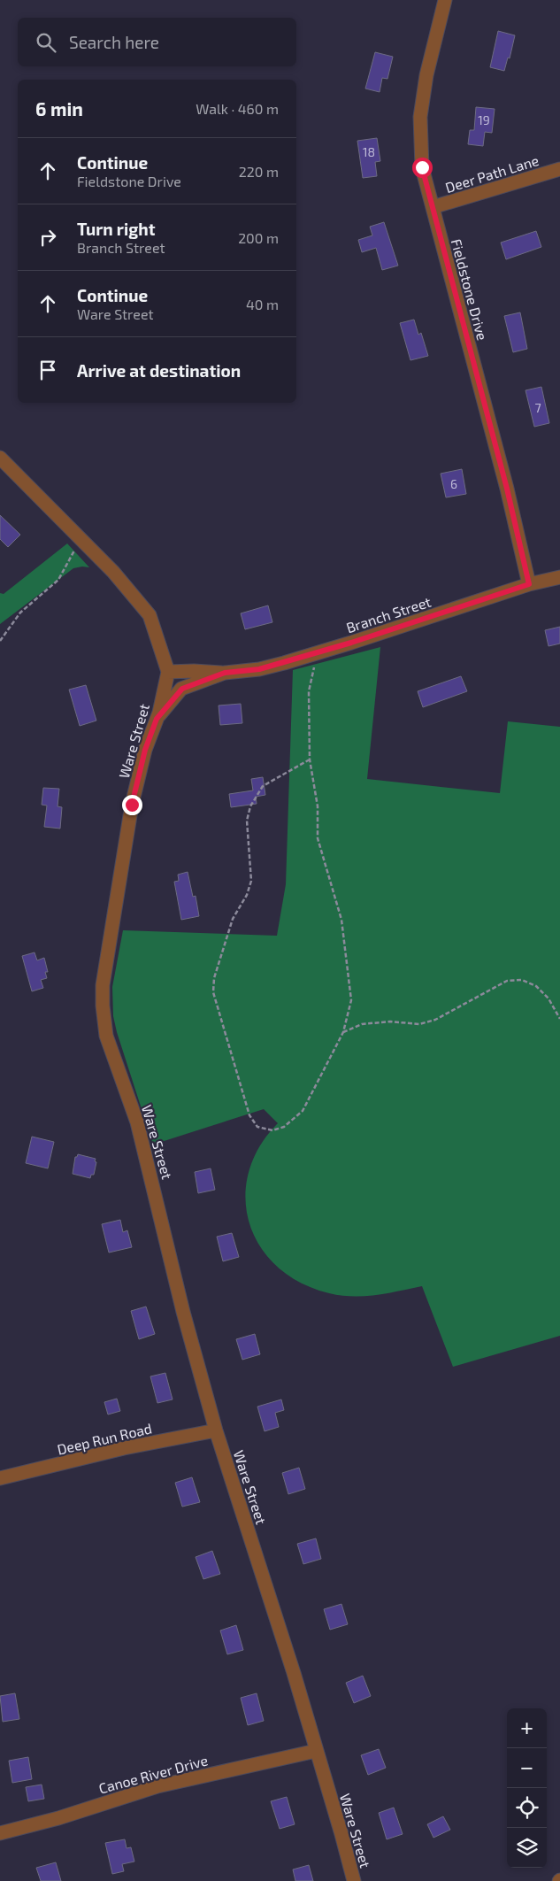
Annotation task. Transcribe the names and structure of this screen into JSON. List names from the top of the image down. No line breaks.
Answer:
{"streets":{"street":["Deer Path Lane","Fieldstone Drive","Branch Street","Ware Street","Deep Run Road","Canoe River Drive"]},"crossings":[["Deer Path Lane","Fieldstone Drive"],["Fieldstone Drive","Branch Street"],["Branch Street","Ware Street"],["Ware Street","Deep Run Road"],["Ware Street","Canoe River Drive"]],"house_numbers":["19","18","7","6"],"page":{"search":"Search here","heading":["6 min","Walk · 460 m"],"list":[["Continue","Fieldstone Drive","220 m"],["Turn right","Branch Street","200 m"],["Continue","Ware Street","40 m"],"Arrive at destination"],"map_buttons":["+","−"]}}
